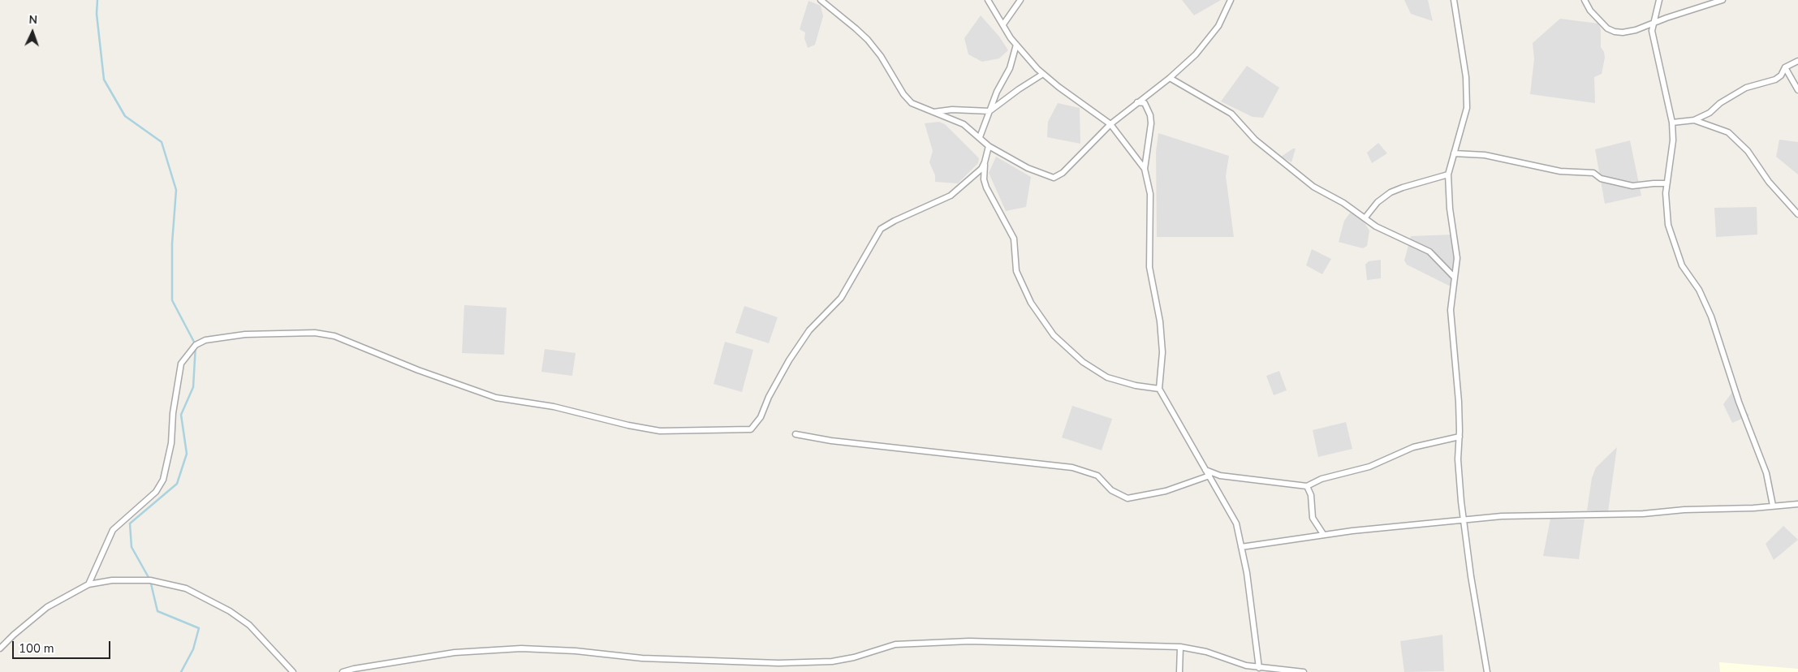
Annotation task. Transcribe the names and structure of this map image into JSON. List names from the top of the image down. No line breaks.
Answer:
{"scale_bar":"100 m","north":"top"}
